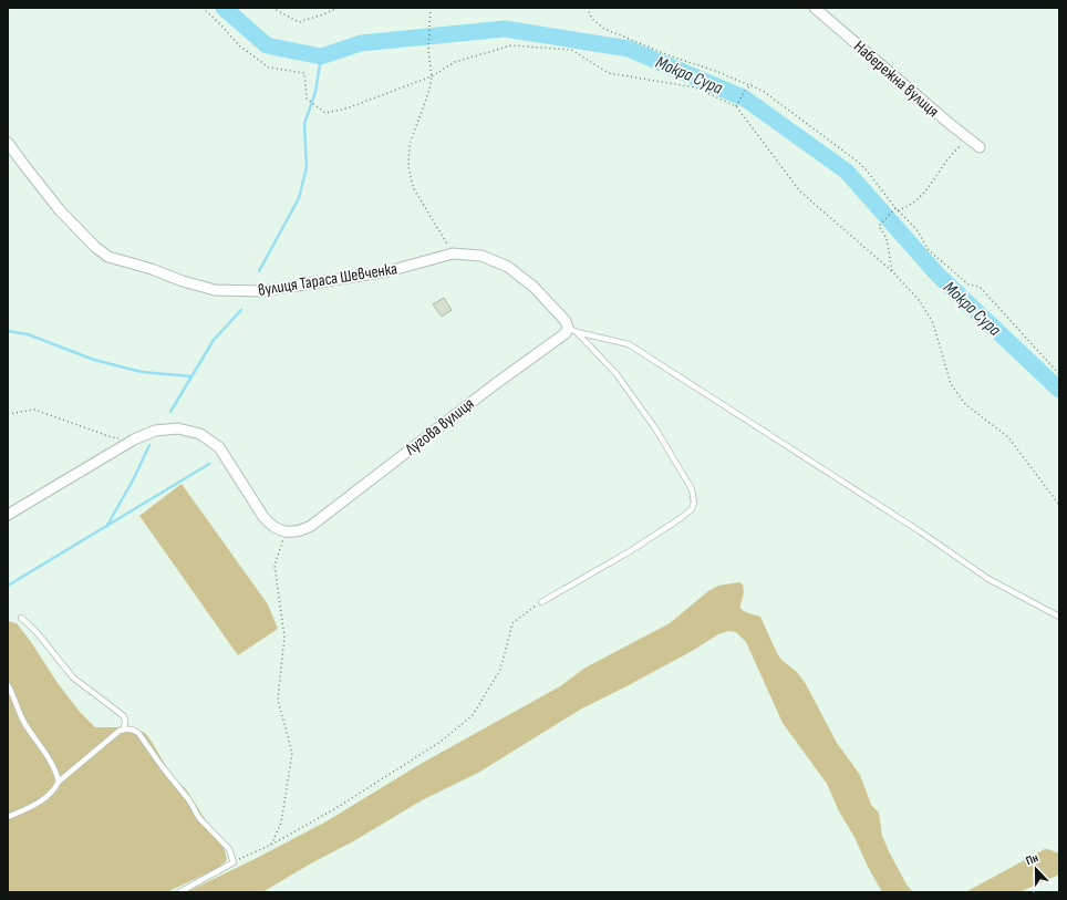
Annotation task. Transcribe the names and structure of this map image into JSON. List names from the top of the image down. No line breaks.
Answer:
{"streets":{"street":["Набережна вулиця","вулиця Тараса Шевченка","Лугова вулиця"]},"crossings":[["вулиця Тараса Шевченка","Лугова вулиця"]],"water":["Мокра Сура"],"north":"top"}
